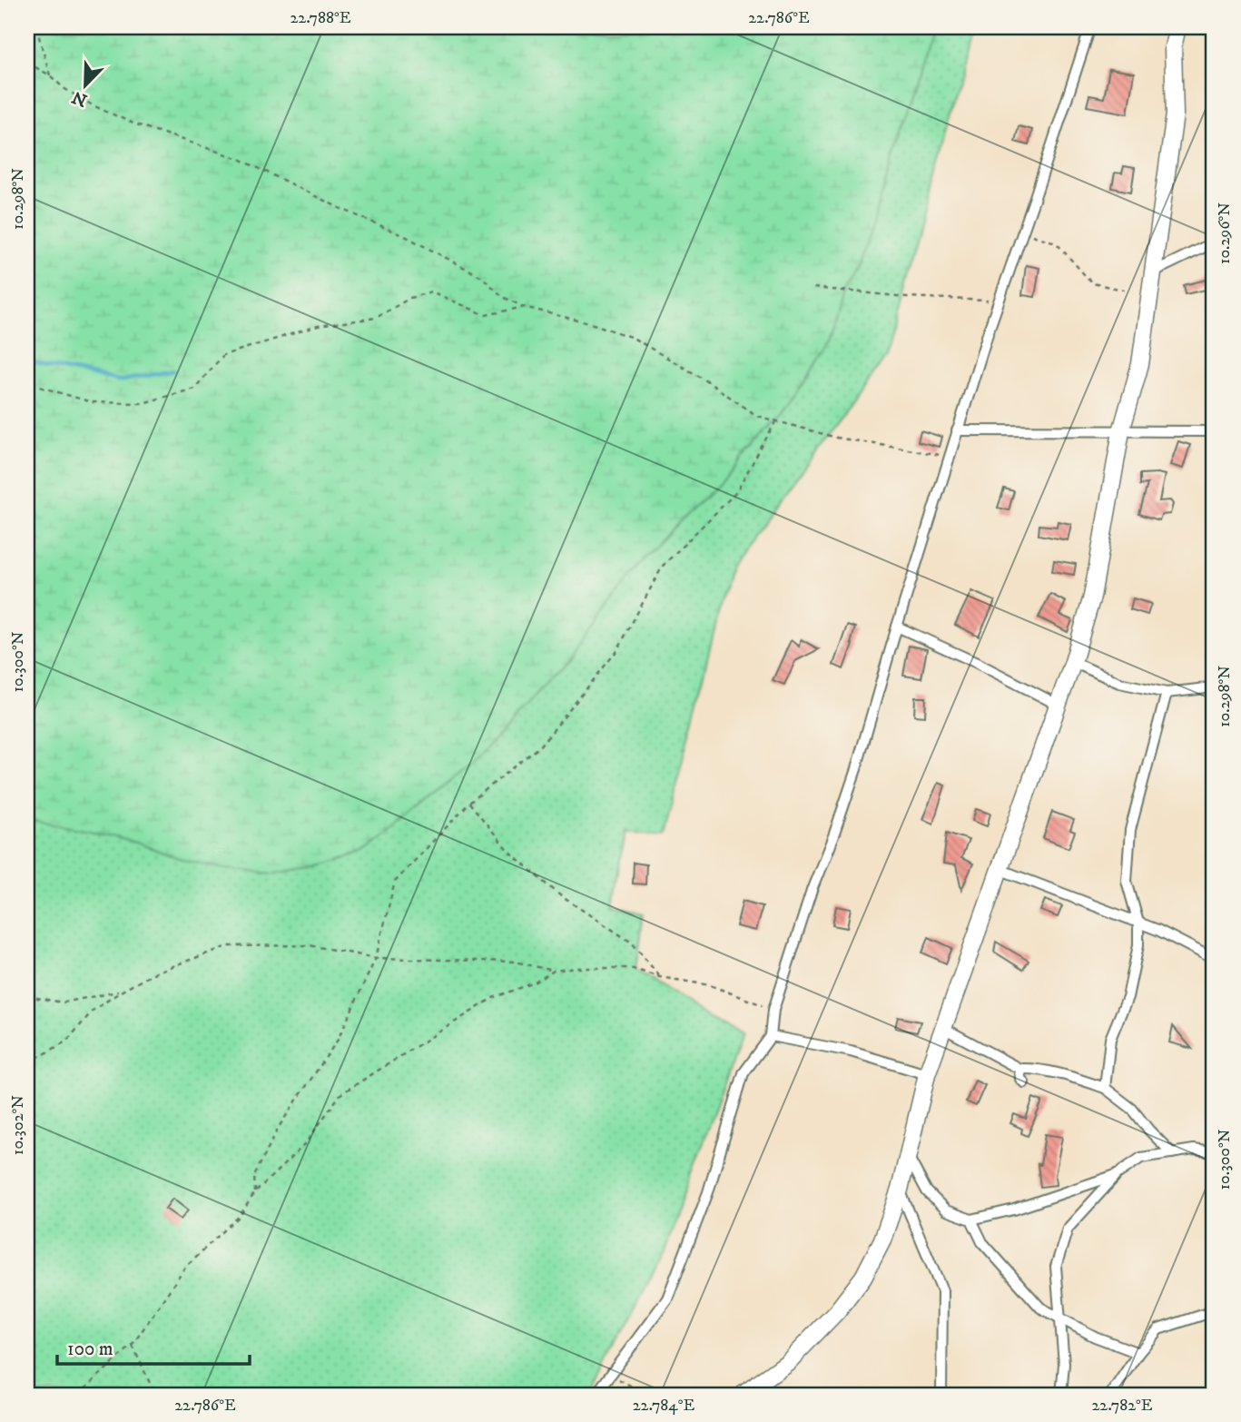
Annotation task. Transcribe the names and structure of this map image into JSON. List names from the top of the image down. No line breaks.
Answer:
{"scale_bar":"100 m","north":"bottom left","coordinates":["22.788°E","22.786°E","10.298°N","10.296°N","10.300°N","10.302°N","22.784°E","22.782°E"]}
